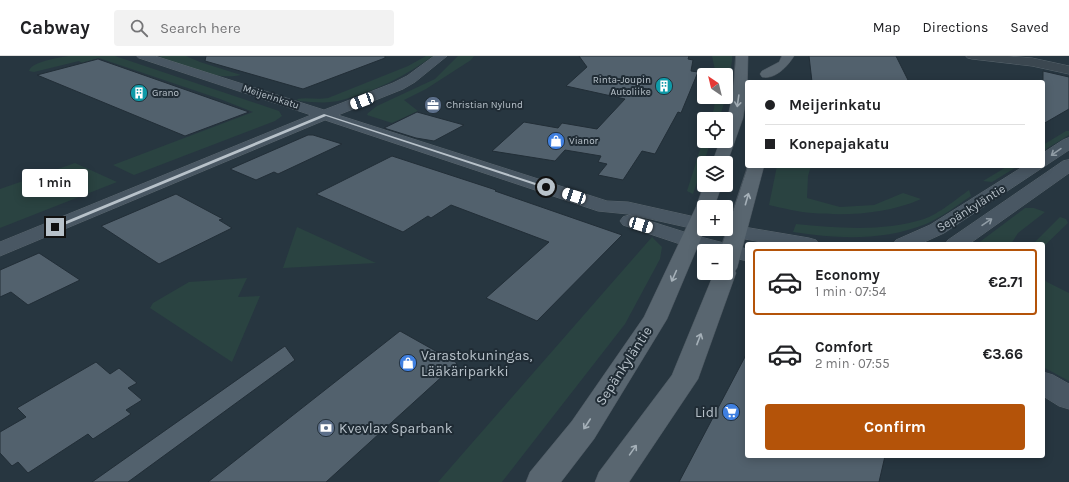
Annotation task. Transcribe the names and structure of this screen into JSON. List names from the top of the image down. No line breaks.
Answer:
{"streets":{"main road":["Sepänkyläntie"],"street":["Meijerinkatu"]},"places":{"building":["Rinta-Joupin Autoliike","Grano"],"office":["Christian Nylund"],"shop":["Vianor","Varastokuningas, Lääkäriparkki"],"supermarket":["Lidl"],"bank":["Kvevlax Sparbank"]},"north":"top left","page":{"header":"Cabway","search":"Search here","nav":["Map","Directions","Saved"],"map_buttons":["+","−"],"banner":["Meijerinkatu","Konepajakatu"],"bubble":"1 min","list":[{"name":"Economy","note":"1 min · 07:54","value":"€2.71"},{"name":"Comfort","note":"2 min · 07:55","value":"€3.66"}],"buttons":"Confirm"}}
